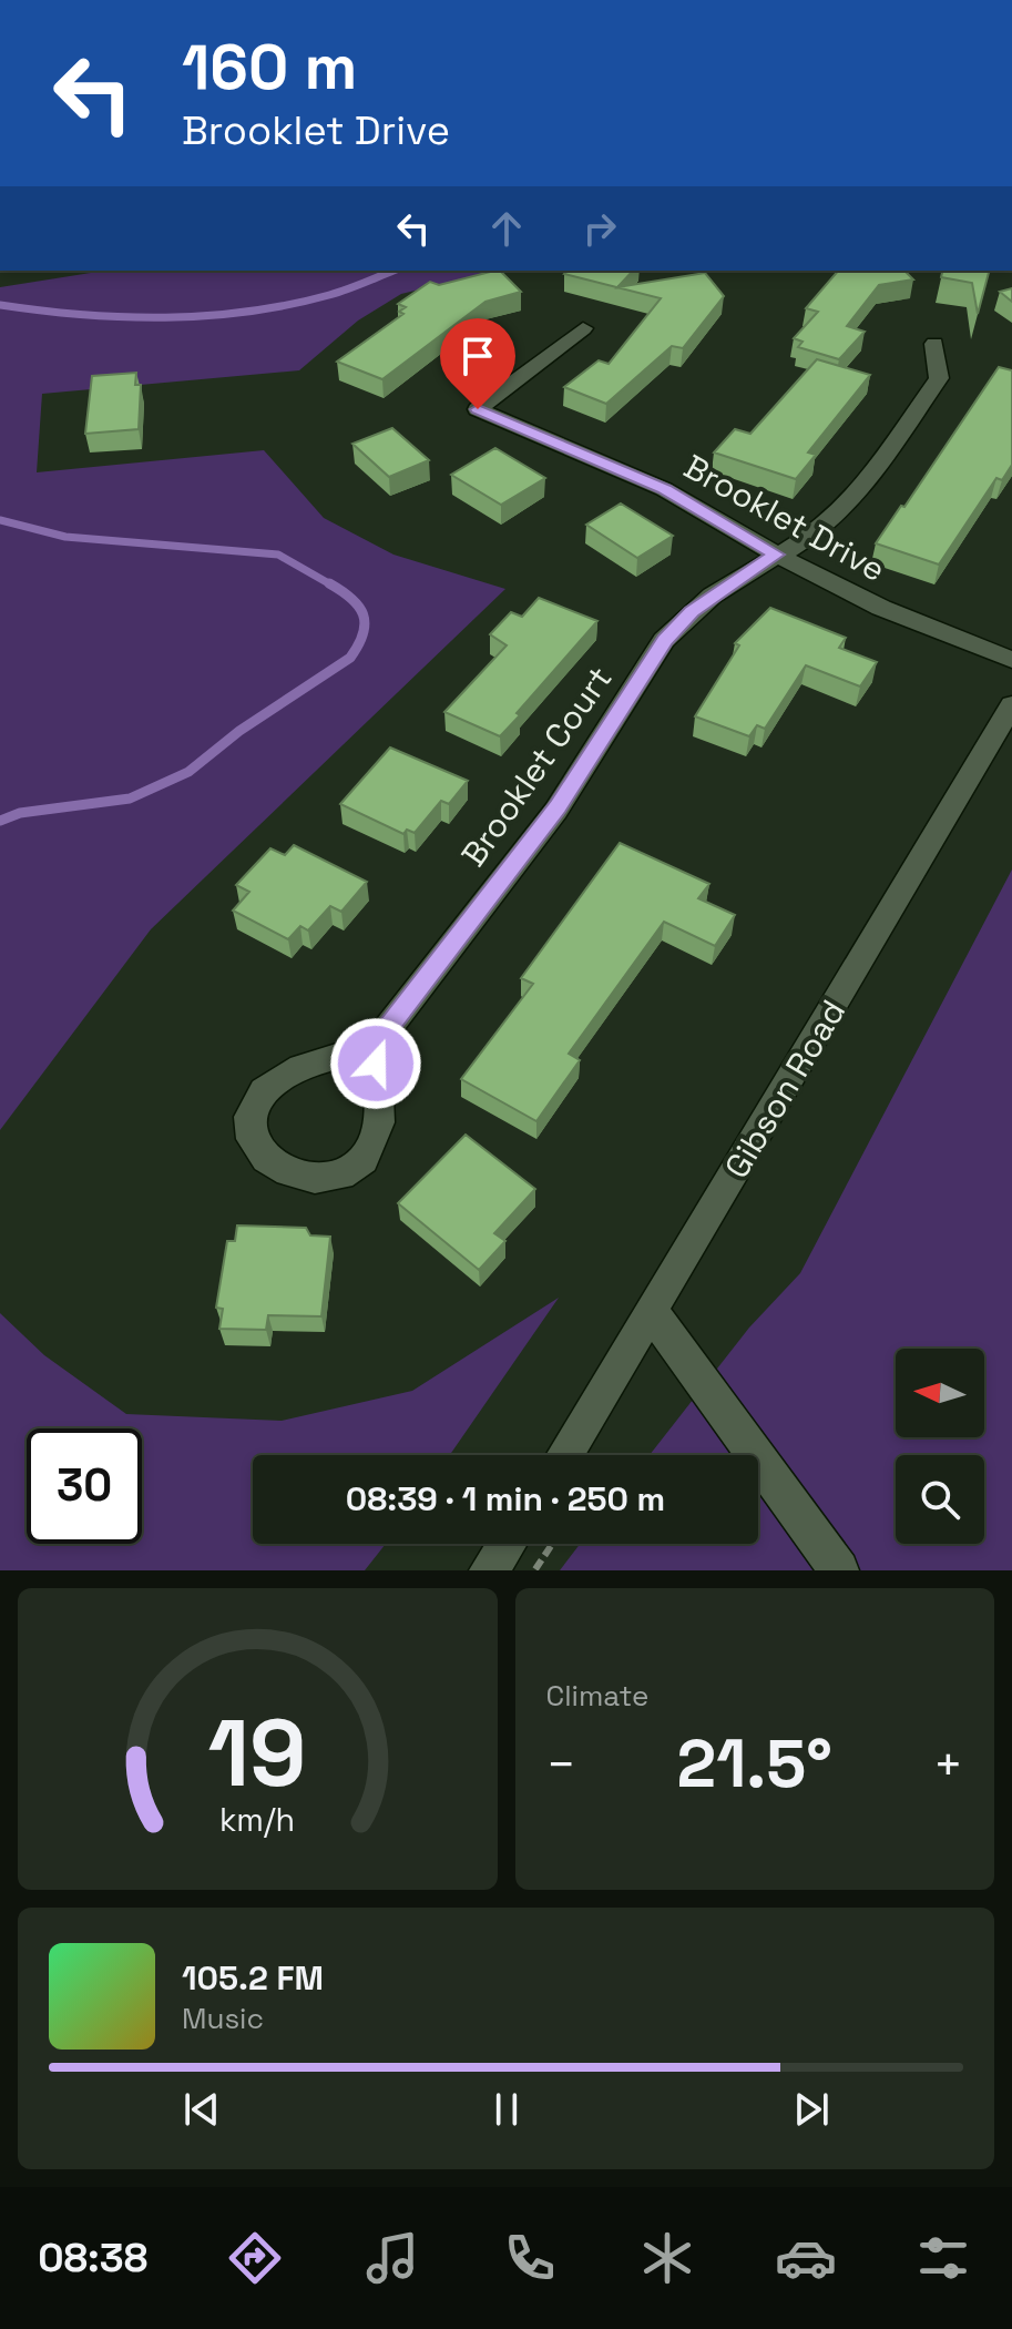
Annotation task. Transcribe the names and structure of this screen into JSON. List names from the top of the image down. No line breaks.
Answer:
{"streets":{"street":["Brooklet Drive","Brooklet Court","Gibson Road"]},"crossings":[["Brooklet Drive","Brooklet Court"]],"north":"left","page":{"turn":["160 m","Brooklet Drive"],"limit":"30","trip":"08:39 · 1 min · 250 m","tile":"Climate","heat":["−","21.5°","+"],"song":["105.2 FM","Music"],"tabs":"08:38","gauge":["19","km/h"]}}
